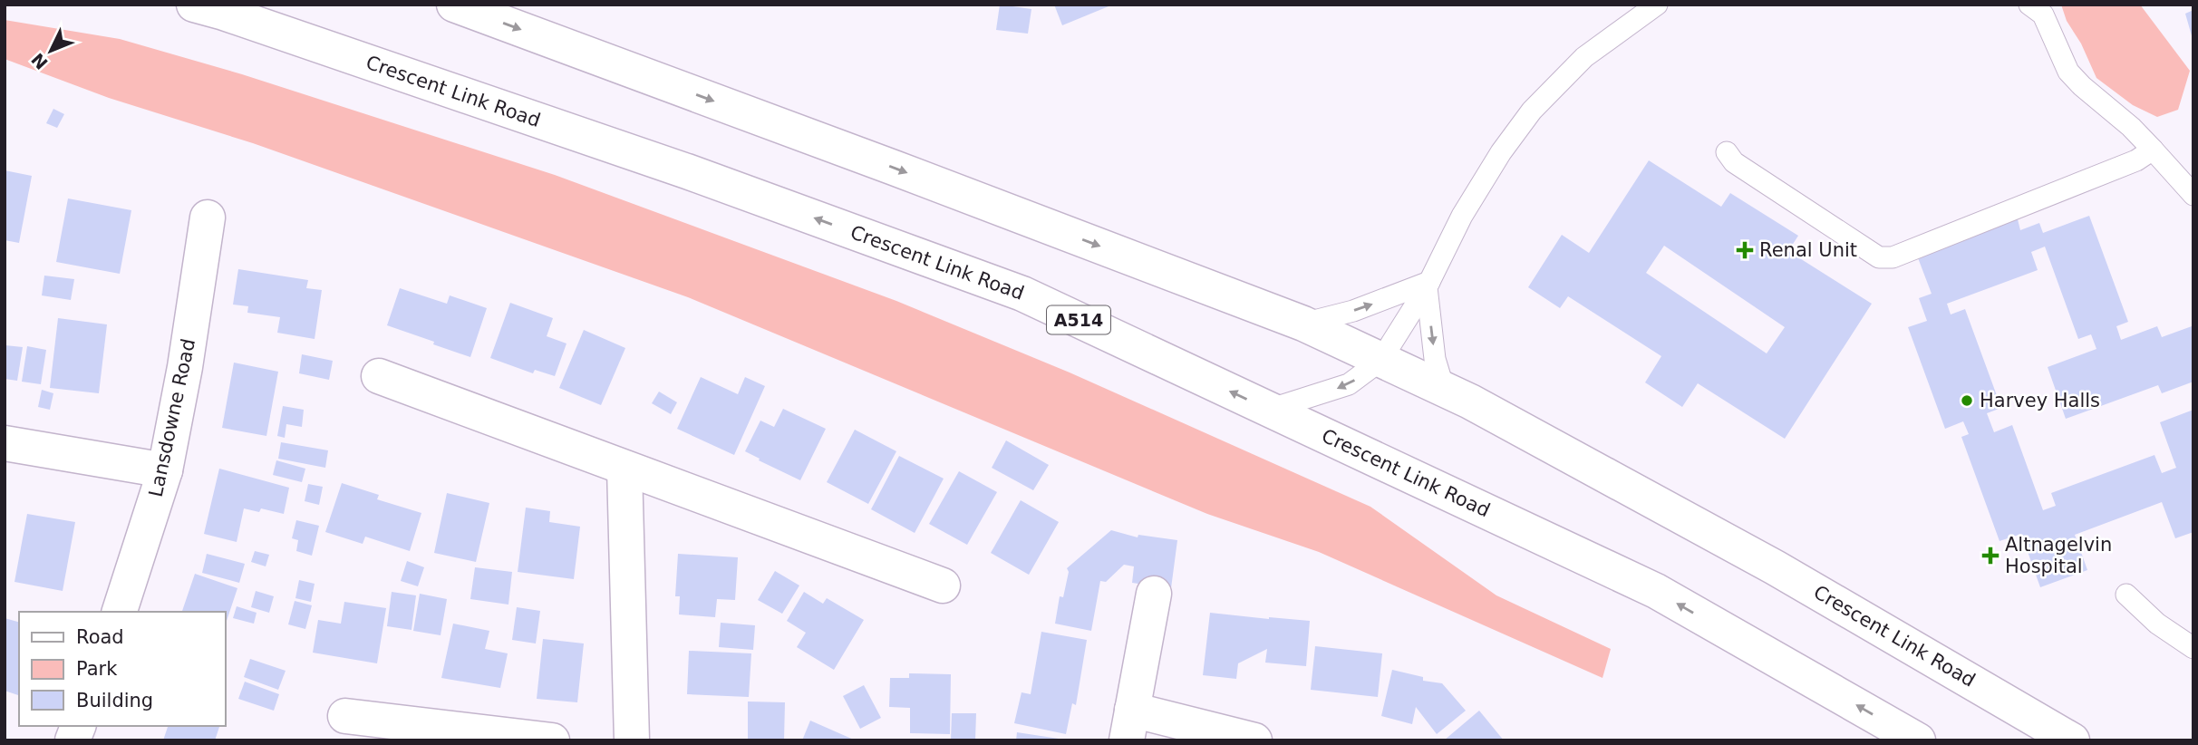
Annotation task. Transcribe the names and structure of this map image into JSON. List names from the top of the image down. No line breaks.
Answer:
{"streets":{"main road":["Crescent Link Road","A514","Lansdowne Road"]},"places":{"health":["Renal Unit","Altnagelvin Hospital"],"other":["Harvey Halls"]},"legend":["Road","Park","Building"],"north":"bottom left"}
